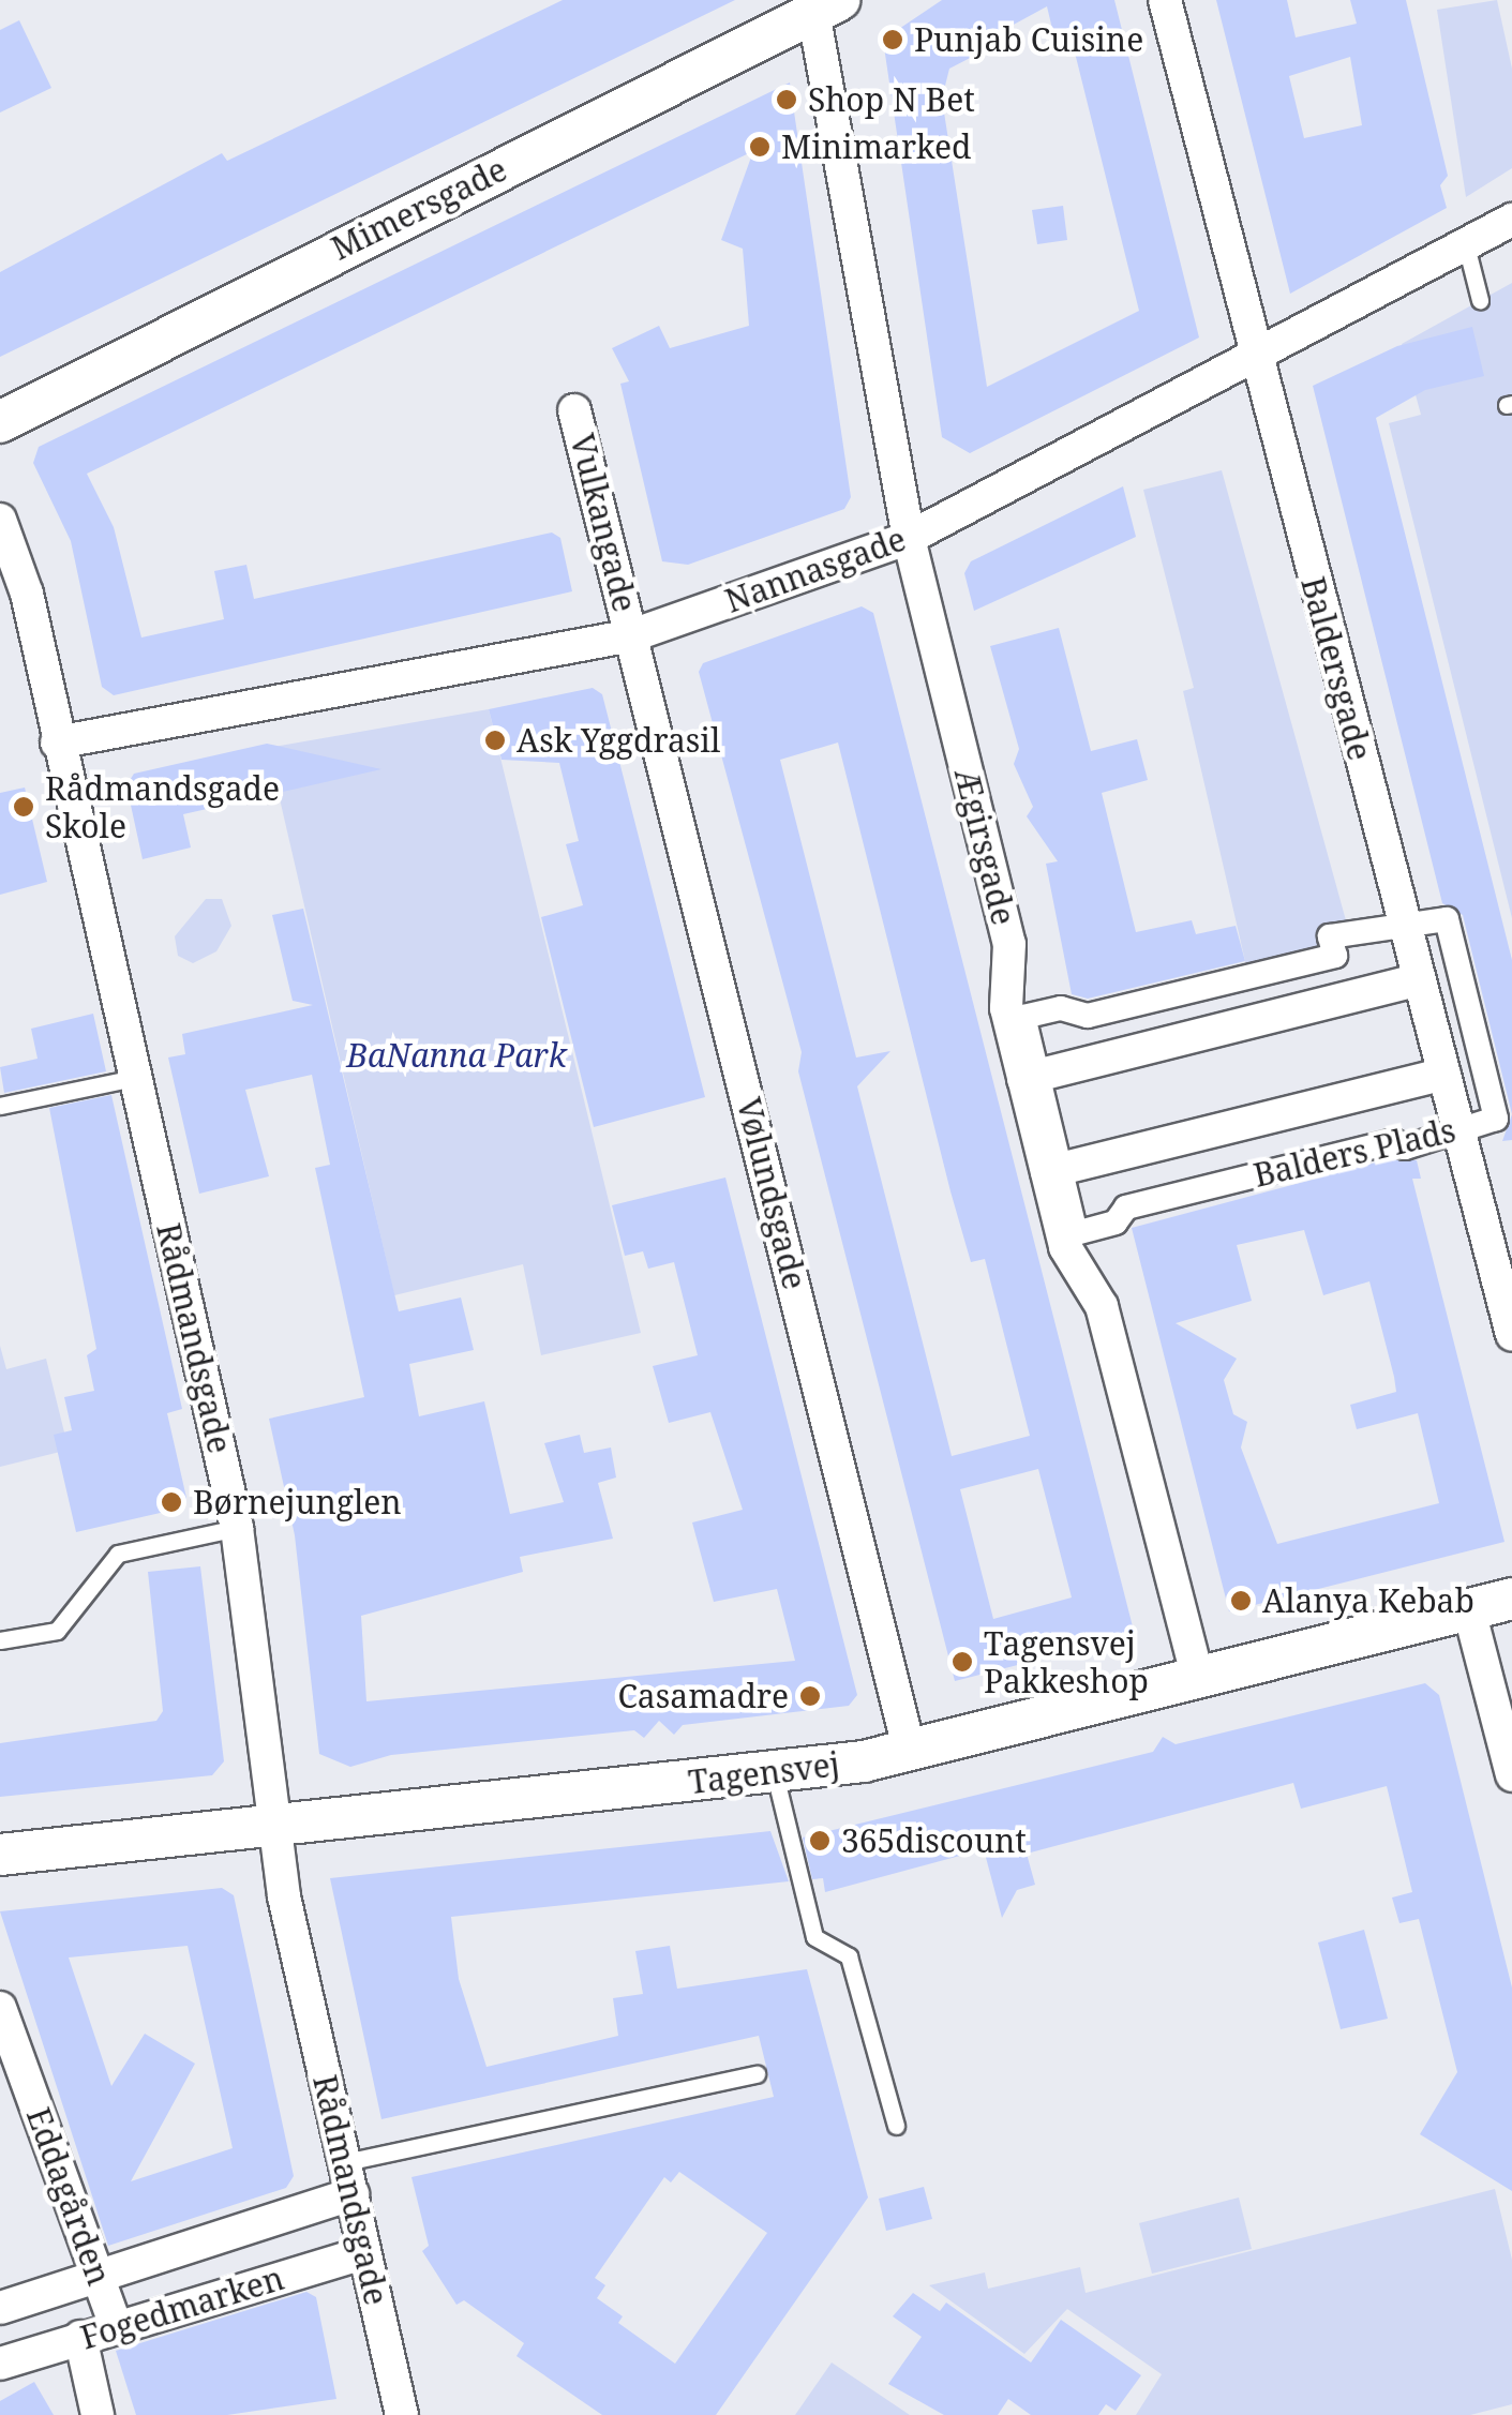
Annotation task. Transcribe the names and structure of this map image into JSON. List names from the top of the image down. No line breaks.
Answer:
{"streets":{"street":["Mimersgade","Vulkangade","Nannasgade","Baldersgade","Ægirsgade","Balders Plads","Vølundsgade","Rådmandsgade","Tagensvej","Eddagården","Fogedmarken"]},"crossings":[["Mimersgade","Ægirsgade"],["Vulkangade","Nannasgade"],["Vulkangade","Vølundsgade"],["Nannasgade","Baldersgade"],["Nannasgade","Ægirsgade"],["Nannasgade","Vølundsgade"],["Nannasgade","Rådmandsgade"],["Baldersgade","Balders Plads"],["Ægirsgade","Balders Plads"],["Ægirsgade","Tagensvej"],["Vølundsgade","Tagensvej"],["Rådmandsgade","Tagensvej"],["Rådmandsgade","Fogedmarken"],["Eddagården","Fogedmarken"]],"parks":["BaNanna Park"],"places":["Punjab Cuisine","Shop N Bet","Minimarked","Ask Yggdrasil","Rådmandsgade Skole","Børnejunglen","Alanya Kebab","Tagensvej Pakkeshop","Casamadre","365discount"]}
